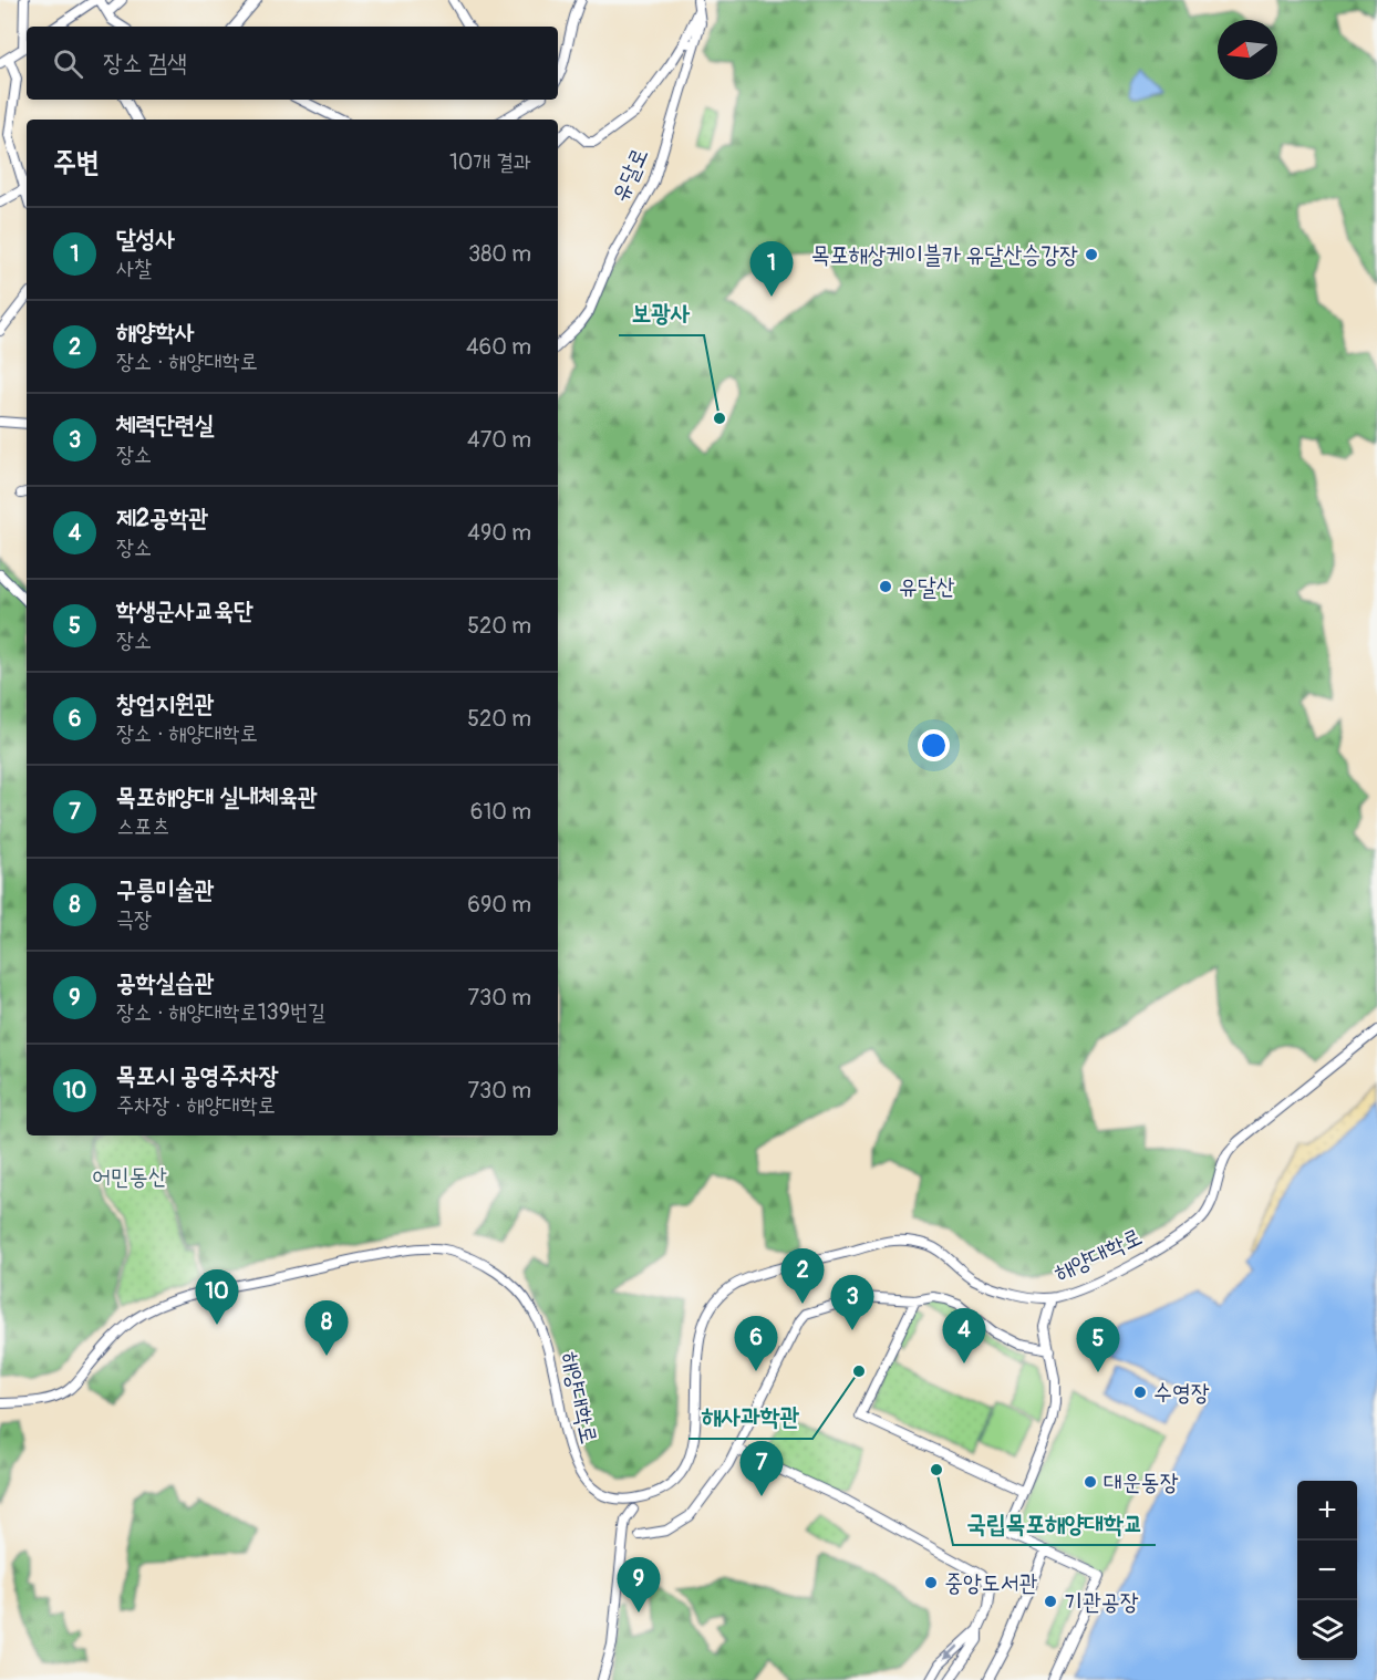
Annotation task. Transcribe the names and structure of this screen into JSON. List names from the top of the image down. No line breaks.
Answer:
{"streets":{"street":["유달로","해양대학로"]},"parks":["어민동산"],"places":["목포해상케이블카 유달산승강장","보광사","유달산","해사과학관","수영장","국립목포해양대학교","대운동장","중앙도서관","기관공장"],"north":"left","page":{"search":"장소 검색","heading":["주변","10개 결과"],"list":[{"mark":"1","name":"달성사","note":"사찰","value":"380 m"},{"mark":"2","name":"해양학사","note":"장소 · 해양대학로","value":"460 m"},{"mark":"3","name":"체력단련실","note":"장소","value":"470 m"},{"mark":"4","name":"제2공학관","note":"장소","value":"490 m"},{"mark":"5","name":"학생군사교육단","note":"장소","value":"520 m"},{"mark":"6","name":"창업지원관","note":"장소 · 해양대학로","value":"520 m"},{"mark":"7","name":"목포해양대 실내체육관","note":"스포츠","value":"610 m"},{"mark":"8","name":"구릉미술관","note":"극장","value":"690 m"},{"mark":"9","name":"공학실습관","note":"장소 · 해양대학로139번길","value":"730 m"},{"mark":"10","name":"목포시 공영주차장","note":"주차장 · 해양대학로","value":"730 m"}],"pins":["1","2","10","3","8","4","6","5","7","9"],"map_buttons":["+","−"]}}
